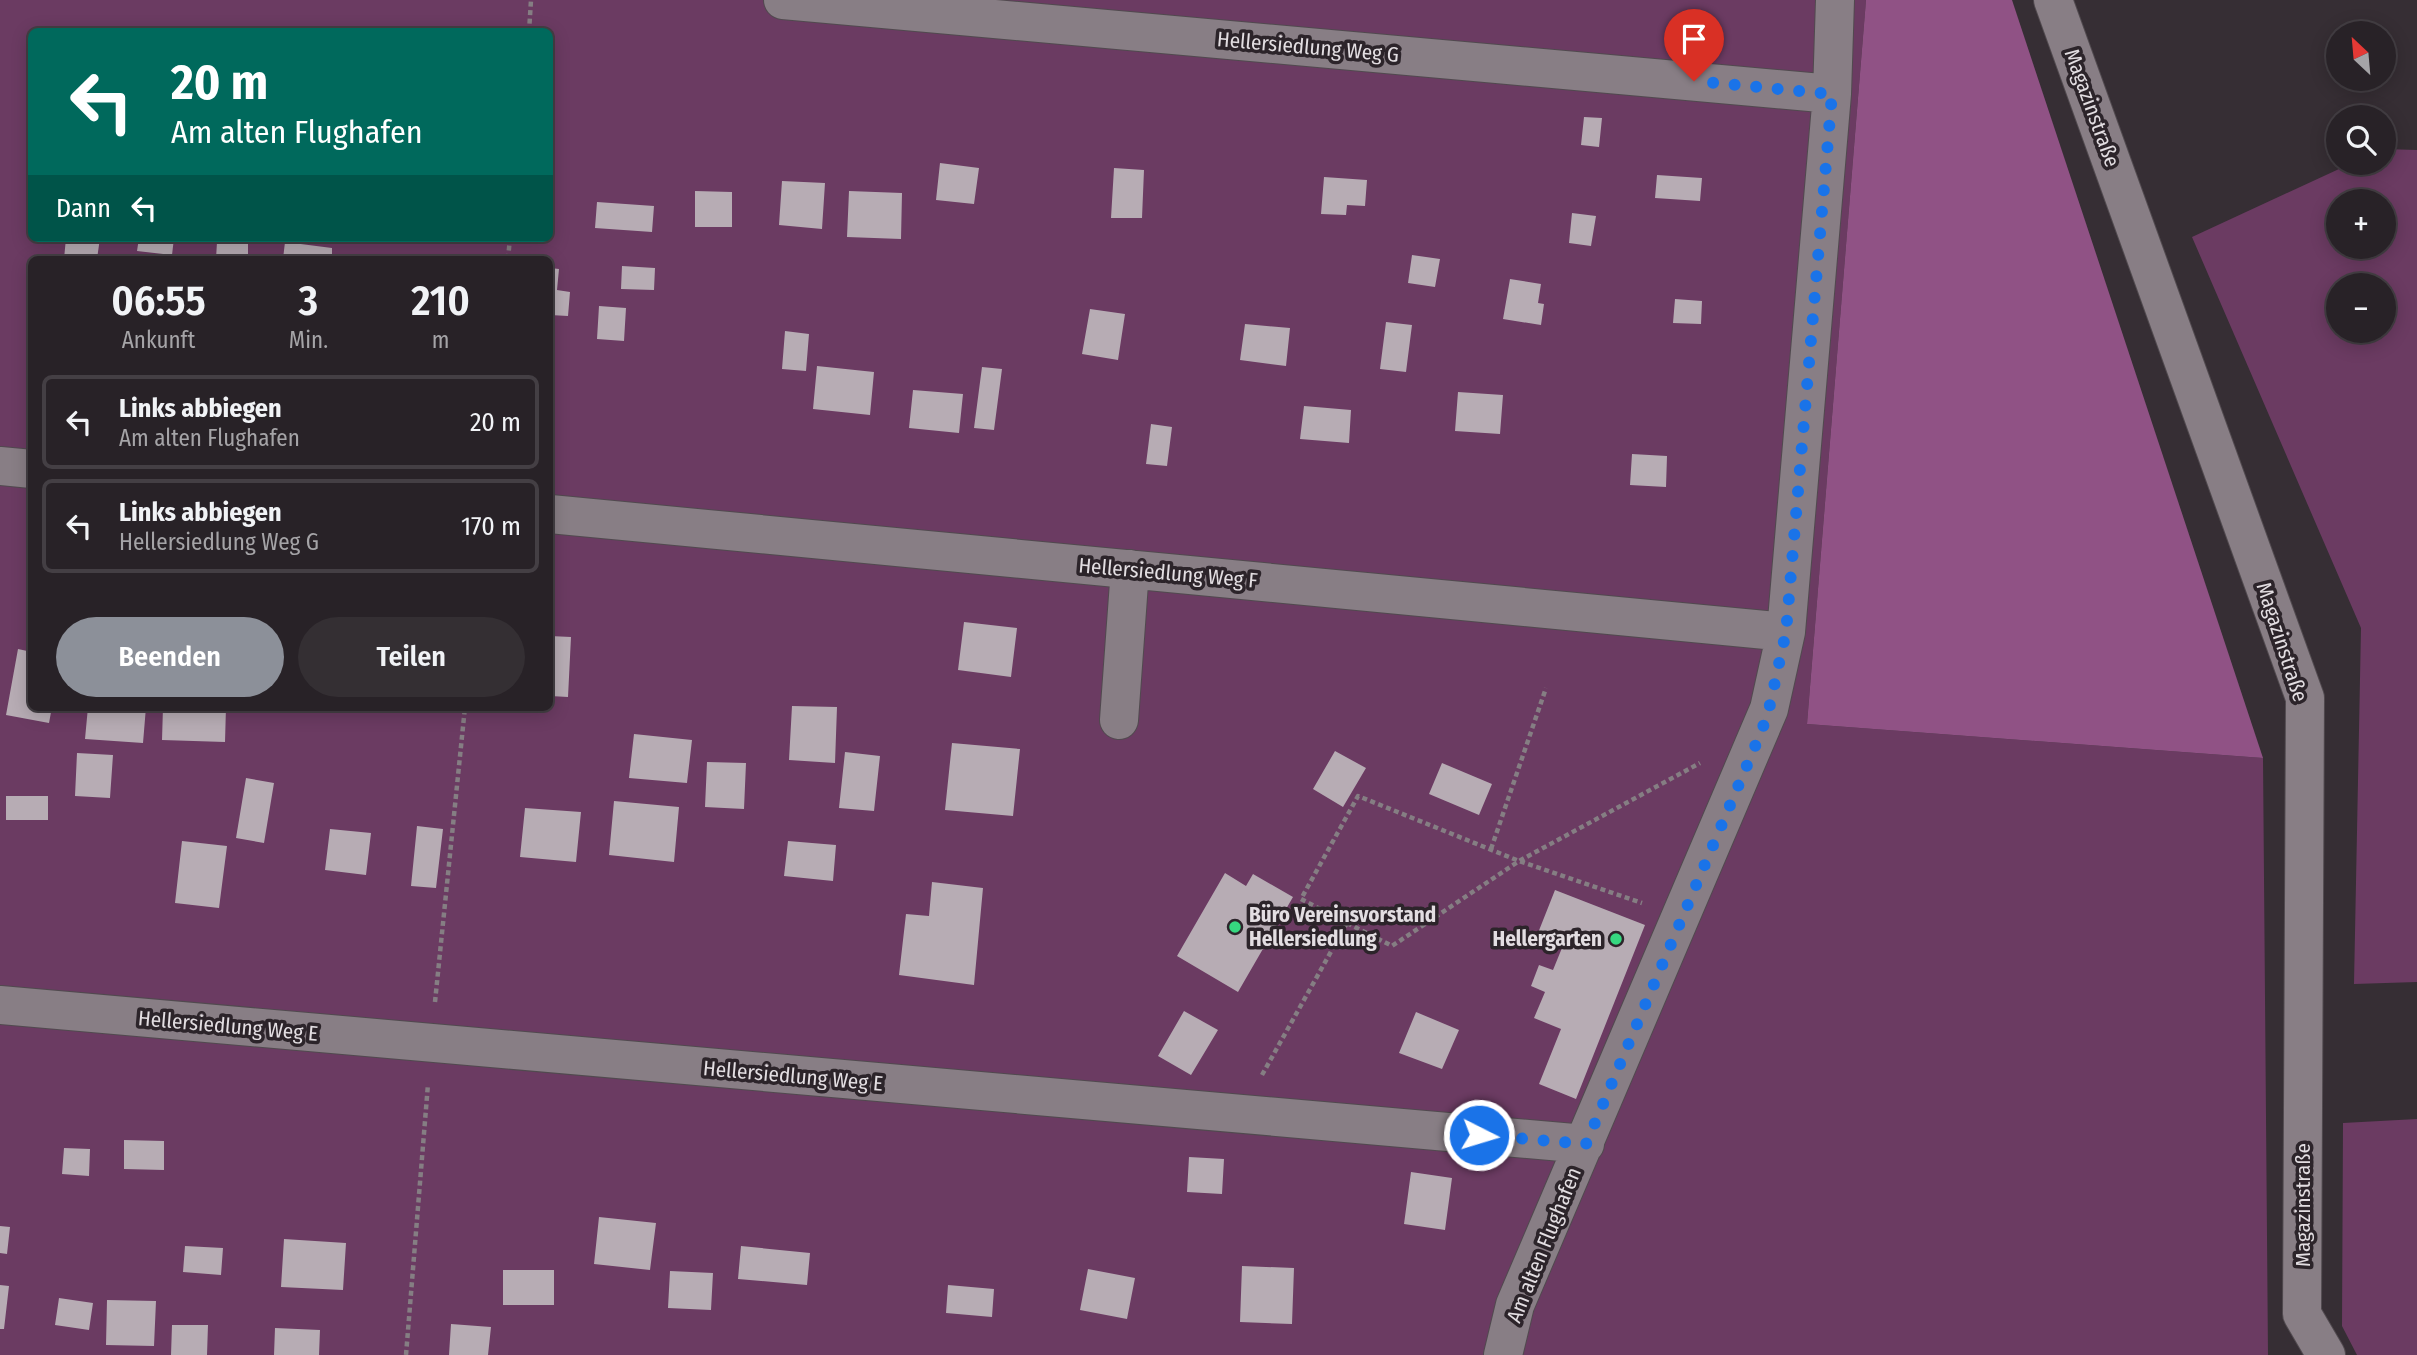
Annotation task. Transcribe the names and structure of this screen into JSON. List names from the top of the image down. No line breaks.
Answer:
{"streets":{"street":["Hellersiedlung Weg G","Magazinstraße","Hellersiedlung Weg F","Hellersiedlung Weg E","Am alten Flughafen"]},"crossings":[["Hellersiedlung Weg G","Am alten Flughafen"],["Hellersiedlung Weg F","Am alten Flughafen"],["Hellersiedlung Weg E","Am alten Flughafen"]],"places":["Büro Vereinsvorstand Hellersiedlung","Hellergarten"],"north":"top left","page":{"map_buttons":["+","−"],"turn":["20 m","Am alten Flughafen"],"then":"Dann","eta":["06:55","Ankunft","3","Min.","210","m"],"list":[{"name":"Links abbiegen","note":"Am alten Flughafen","value":"20 m"},{"name":"Links abbiegen","note":"Hellersiedlung Weg G","value":"170 m"}],"buttons":["Beenden","Teilen"]}}
